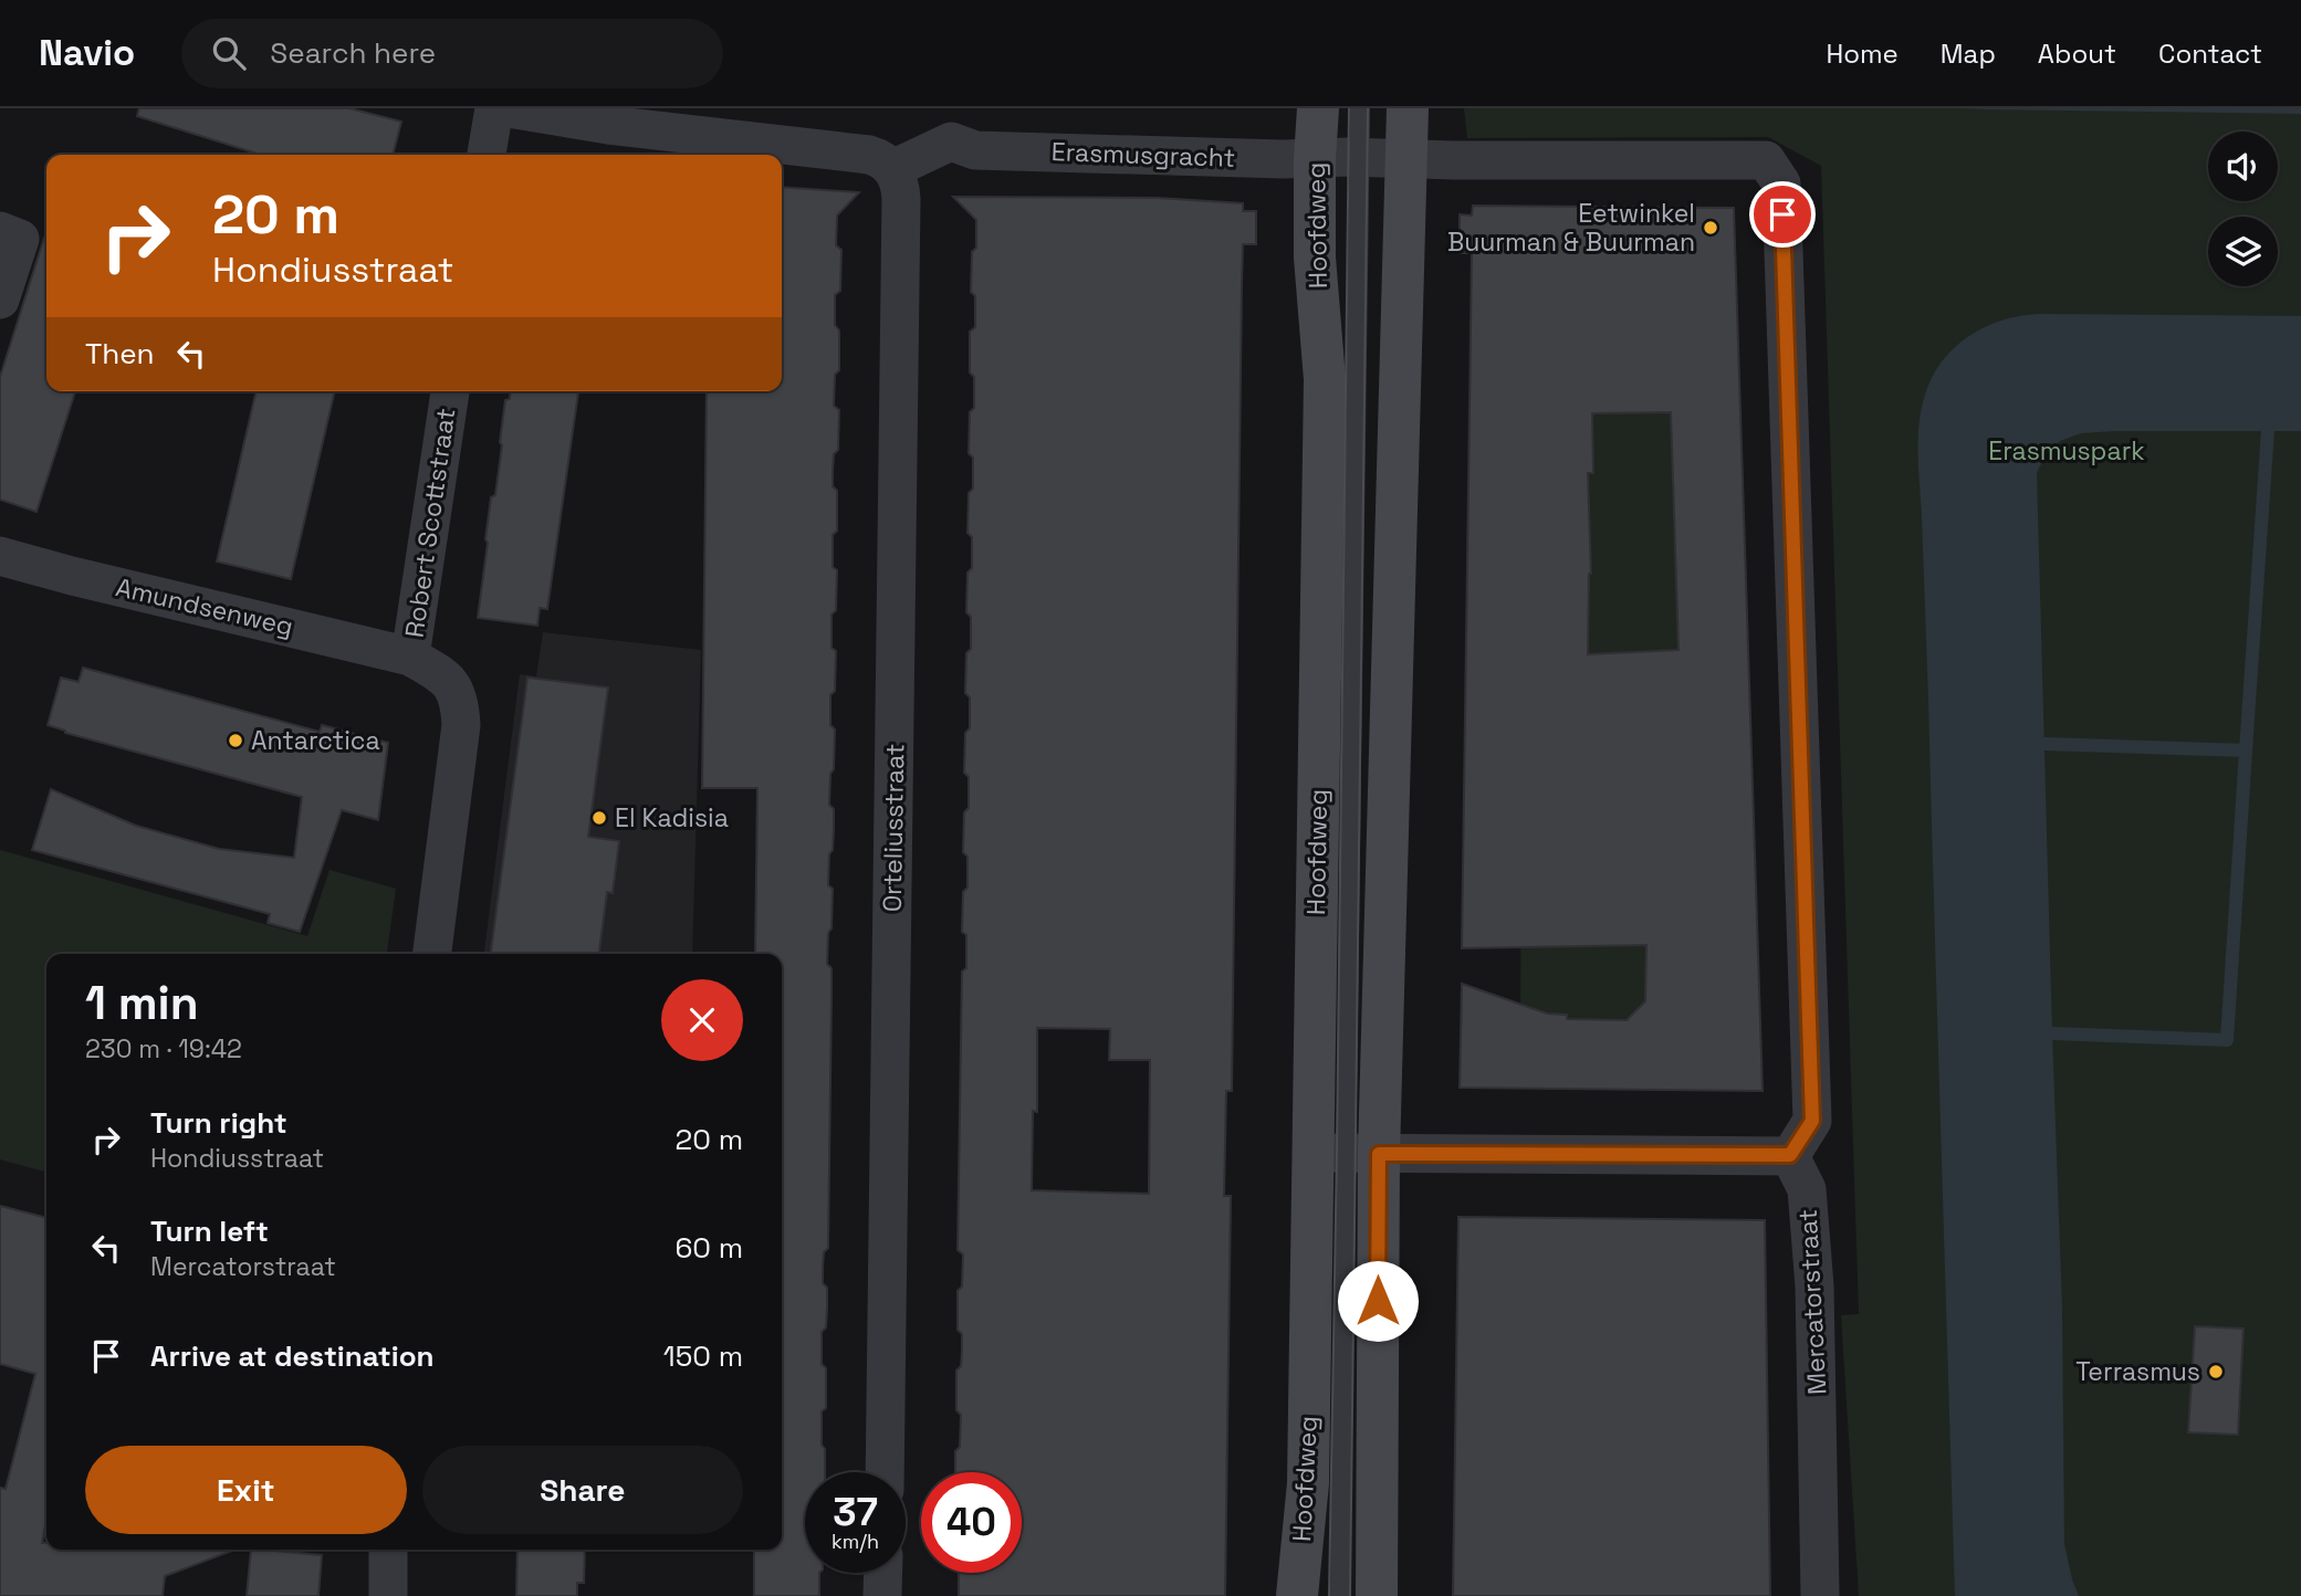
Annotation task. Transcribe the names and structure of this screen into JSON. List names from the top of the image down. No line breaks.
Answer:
{"streets":{"street":["Erasmusgracht","Hoofdweg","Robert Scottstraat","Amundsenweg","Orteliusstraat","Mercatorstraat"]},"crossings":[["Erasmusgracht","Hoofdweg"],["Erasmusgracht","Orteliusstraat"],["Erasmusgracht","Mercatorstraat"],["Robert Scottstraat","Amundsenweg"]],"parks":["Erasmuspark"],"places":["Eetwinkel Buurman & Buurman","Antarctica","El Kadisia","Terrasmus"],"page":{"header":"Navio","search":"Search here","nav":["Home","Map","About","Contact"],"turn":["20 m","Hondiusstraat"],"then":"Then","heading":["1 min","230 m · 19:42"],"list":[{"name":"Turn right","note":"Hondiusstraat","value":"20 m"},{"name":"Turn left","note":"Mercatorstraat","value":"60 m"},{"name":"Arrive at destination","value":"150 m"}],"buttons":["Exit","Share"],"speed":"37 km/h","limit":"40"}}
